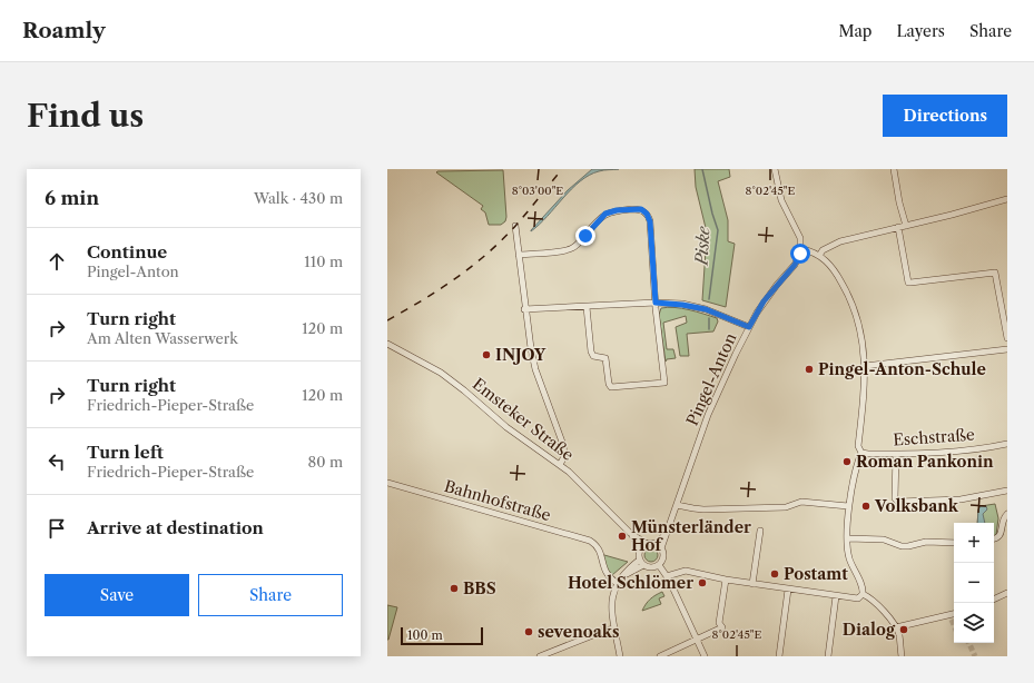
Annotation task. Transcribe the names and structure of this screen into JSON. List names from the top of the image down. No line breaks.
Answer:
{"streets":{"street":["Pingel-Anton","Emsteker Straße","Eschstraße","Bahnhofstraße"]},"crossings":[["Pingel-Anton","Emsteker Straße"]],"water":["Piske"],"places":["INJOY","Pingel-Anton-Schule","Roman Pankonin","Volksbank","Münsterländer Hof","Postamt","Hotel Schlömer","BBS","Dialog","sevenoaks"],"scale_bar":"100 m","page":{"header":"Roamly","nav":["Map","Layers","Share"],"buttons":["Directions",["Save","Share"]],"title":"Find us","heading":["6 min","Walk · 430 m"],"list":[["Continue","Pingel-Anton","110 m"],["Turn right","Am Alten Wasserwerk","120 m"],["Turn right","Friedrich-Pieper-Straße","120 m"],["Turn left","Friedrich-Pieper-Straße","80 m"],"Arrive at destination"],"map_buttons":["+","−"],"scale":"100 m"},"coordinates":["8°03'00\"E","8°02'45\"E"]}
